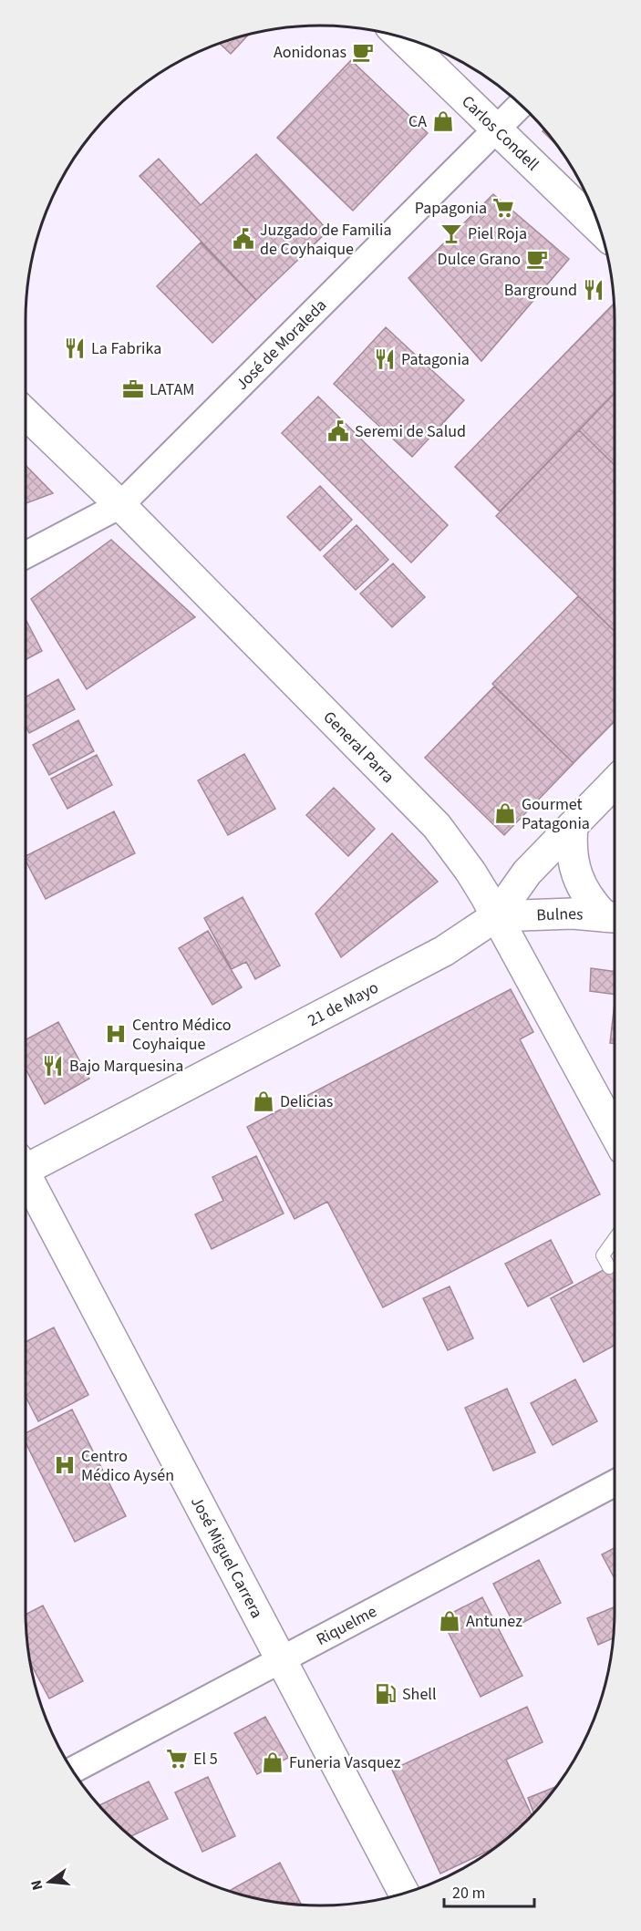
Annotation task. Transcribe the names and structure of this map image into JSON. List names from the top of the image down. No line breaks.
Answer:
{"streets":{"street":["Carlos Condell","José de Moraleda","General Parra","Bulnes","21 de Mayo","José Miguel Carrera","Riquelme"]},"crossings":[["Carlos Condell","José de Moraleda"],["José de Moraleda","General Parra"],["General Parra","Bulnes"],["General Parra","21 de Mayo"],["Bulnes","21 de Mayo"],["José Miguel Carrera","Riquelme"]],"places":{"cafe":["Aonidonas","Dulce Grano"],"shop":["CA","Gourmet Patagonia","Delicias","Antunez","Funeria Vasquez"],"supermarket":["Papagonia","El 5"],"bar":["Piel Roja"],"public building":["Juzgado de Familia de Coyhaique","Seremi de Salud"],"restaurant":["Barground","La Fabrika","Patagonia","Bajo Marquesina"],"office":["LATAM"],"hospital":["Centro Médico Coyhaique","Centro Médico Aysén"],"fuel station":["Shell"]},"scale_bar":"20 m","north":"left"}
